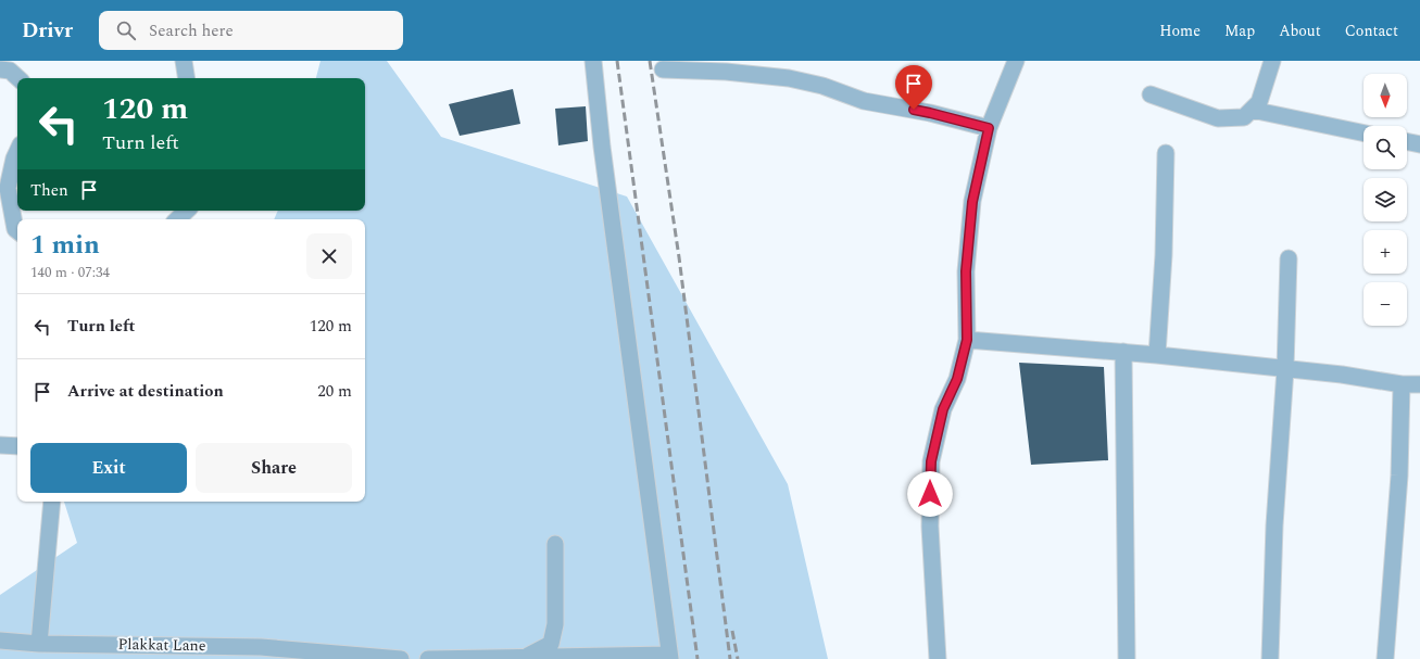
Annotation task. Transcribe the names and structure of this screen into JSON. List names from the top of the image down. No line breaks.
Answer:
{"streets":{"street":["Plakkat Lane"]},"north":"bottom","page":{"header":"Drivr","search":"Search here","nav":["Home","Map","About","Contact"],"map_buttons":["+","−"],"turn":["120 m","Turn left"],"then":"Then","heading":["1 min","140 m · 07:34"],"list":[{"name":"Turn left","value":"120 m"},{"name":"Arrive at destination","value":"20 m"}],"buttons":["Exit","Share"]}}
